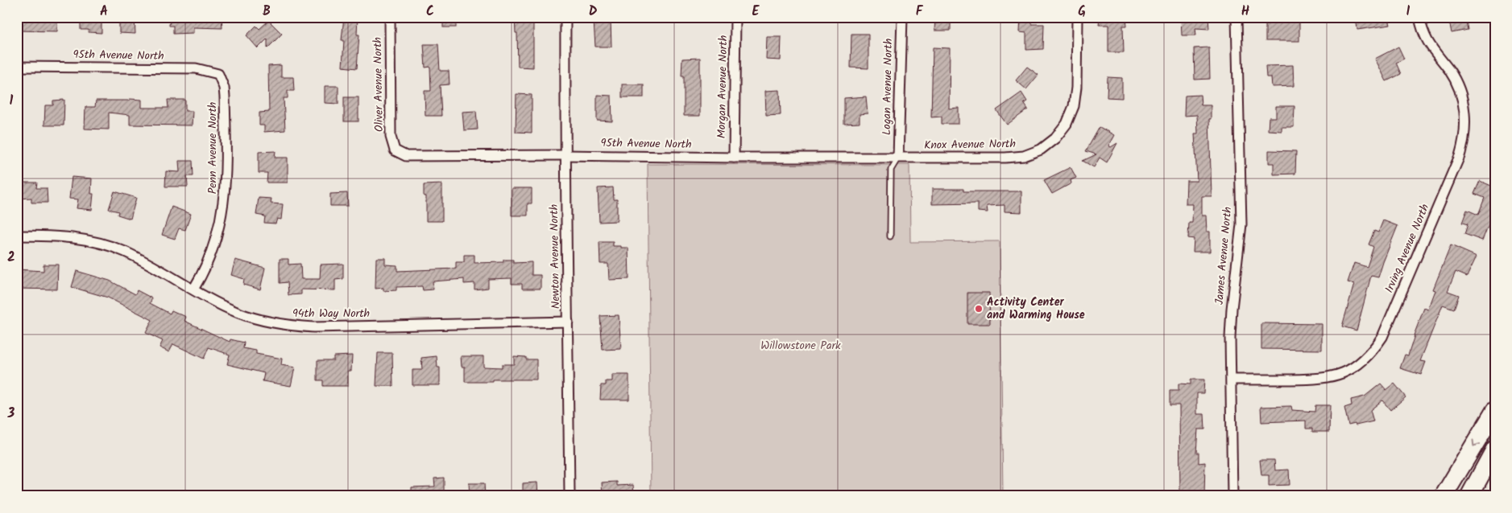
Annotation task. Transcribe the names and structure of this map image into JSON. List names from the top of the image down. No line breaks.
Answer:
{"streets":{"street":["95th Avenue North","Oliver Avenue North","Morgan Avenue North","Logan Avenue North","Knox Avenue North","Penn Avenue North","Irving Avenue North","James Avenue North","Newton Avenue North","94th Way North"]},"crossings":[["95th Avenue North","Oliver Avenue North"],["95th Avenue North","Morgan Avenue North"],["95th Avenue North","Logan Avenue North"],["95th Avenue North","Knox Avenue North"],["95th Avenue North","Penn Avenue North"],["95th Avenue North","Newton Avenue North"],["Logan Avenue North","Knox Avenue North"],["Penn Avenue North","94th Way North"],["Irving Avenue North","James Avenue North"],["Newton Avenue North","94th Way North"]],"parks":["Willowstone Park"],"places":["Activity Center and Warming House"],"grid":{"columns":["A","B","C","D","E","F","G","H","I"],"rows":["1","2","3"]}}
